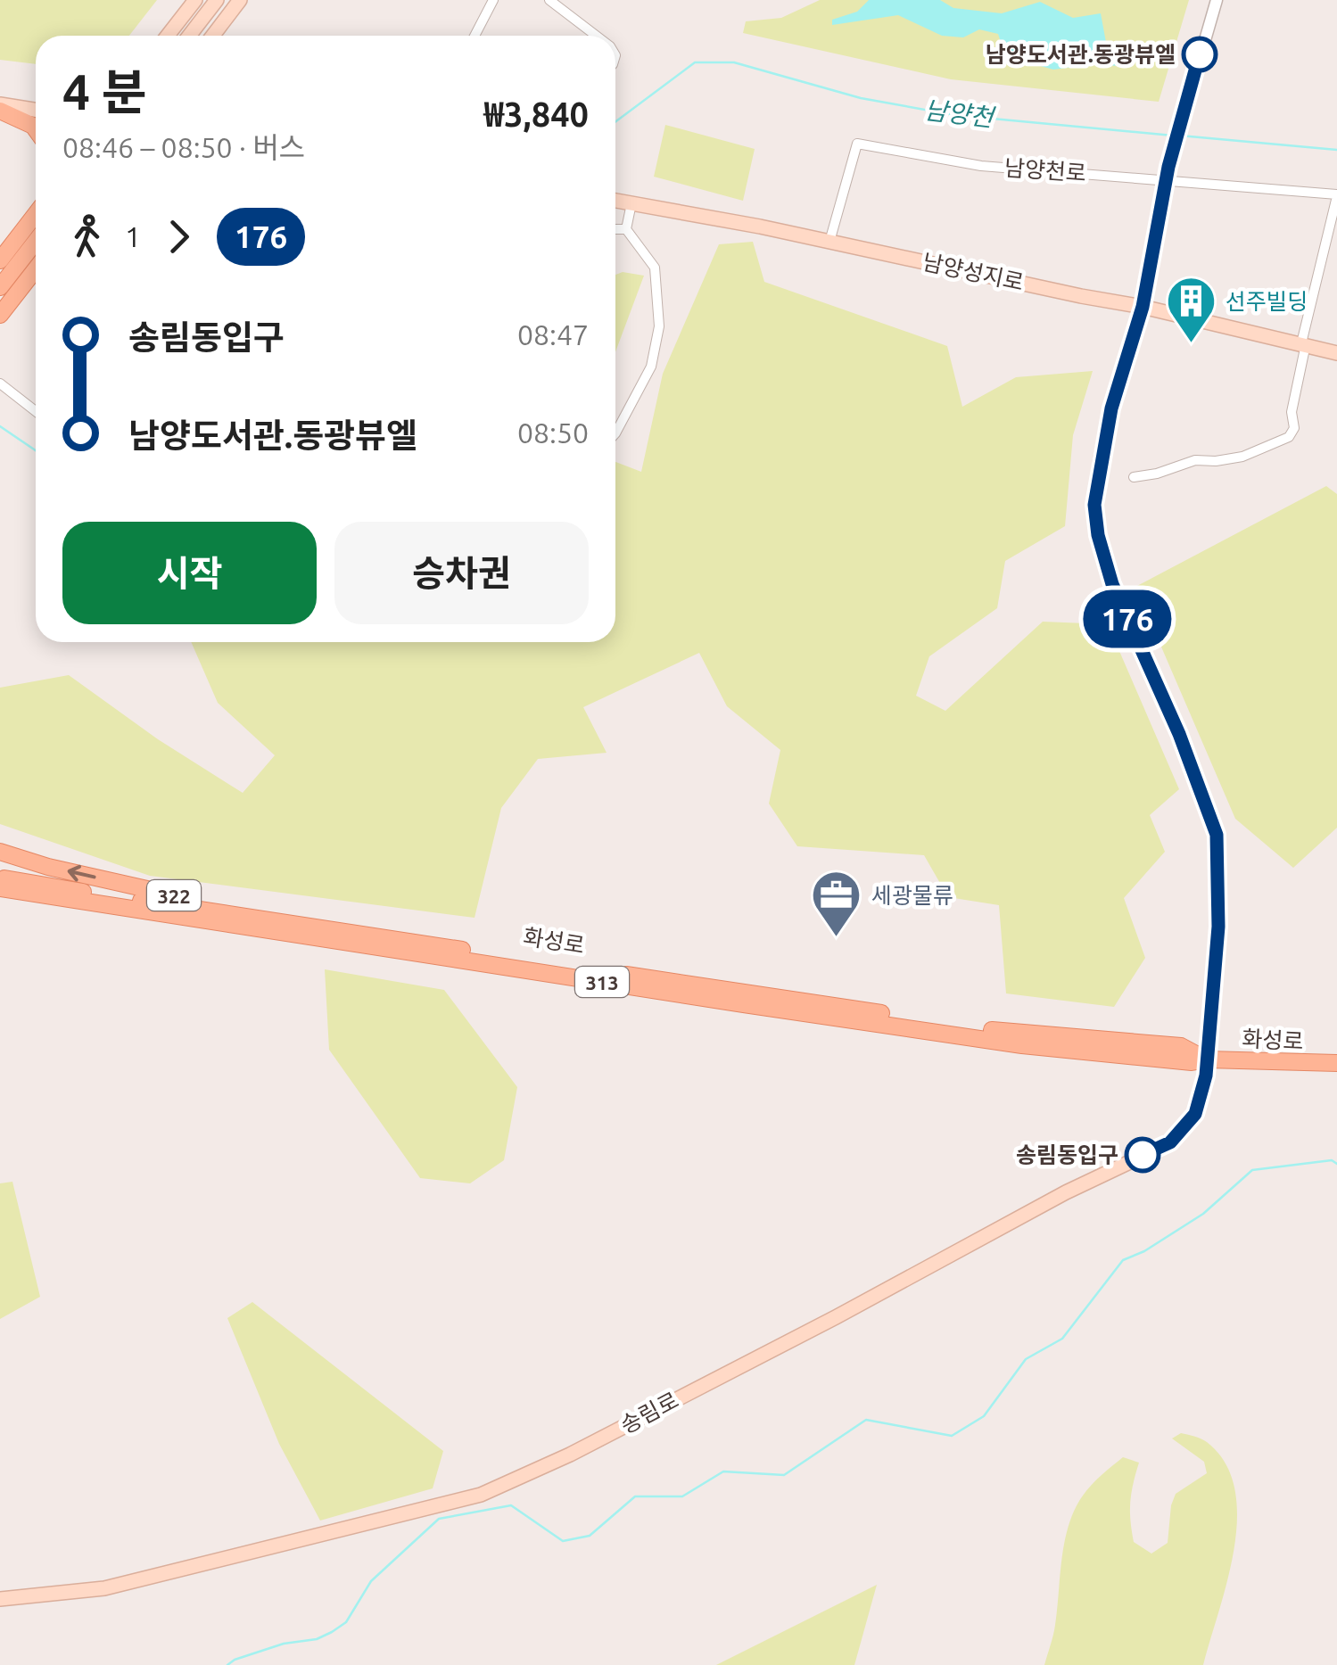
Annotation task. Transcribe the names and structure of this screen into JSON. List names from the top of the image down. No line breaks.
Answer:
{"streets":{"main road":["남양성지로","322","화성로","313","송림로"],"street":["남양천로"]},"crossings":[["남양천로","남양성지로"],["남양성지로","송림로"],["322","화성로"],["화성로","송림로"]],"water":["남양천"],"places":{"other":["남양도서관.동광뷰엘","송림동입구"],"building":["선주빌딩"],"office":["세광물류"]},"lines":["bus line 176"],"page":{"on_map":"176","heading":["4 분","08:46 – 08:50 · 버스","₩3,840"],"legs":["1","176"],"list":[{"name":"송림동입구","value":"08:47"},{"name":"남양도서관.동광뷰엘","value":"08:50"}],"buttons":["시작","승차권"]}}
